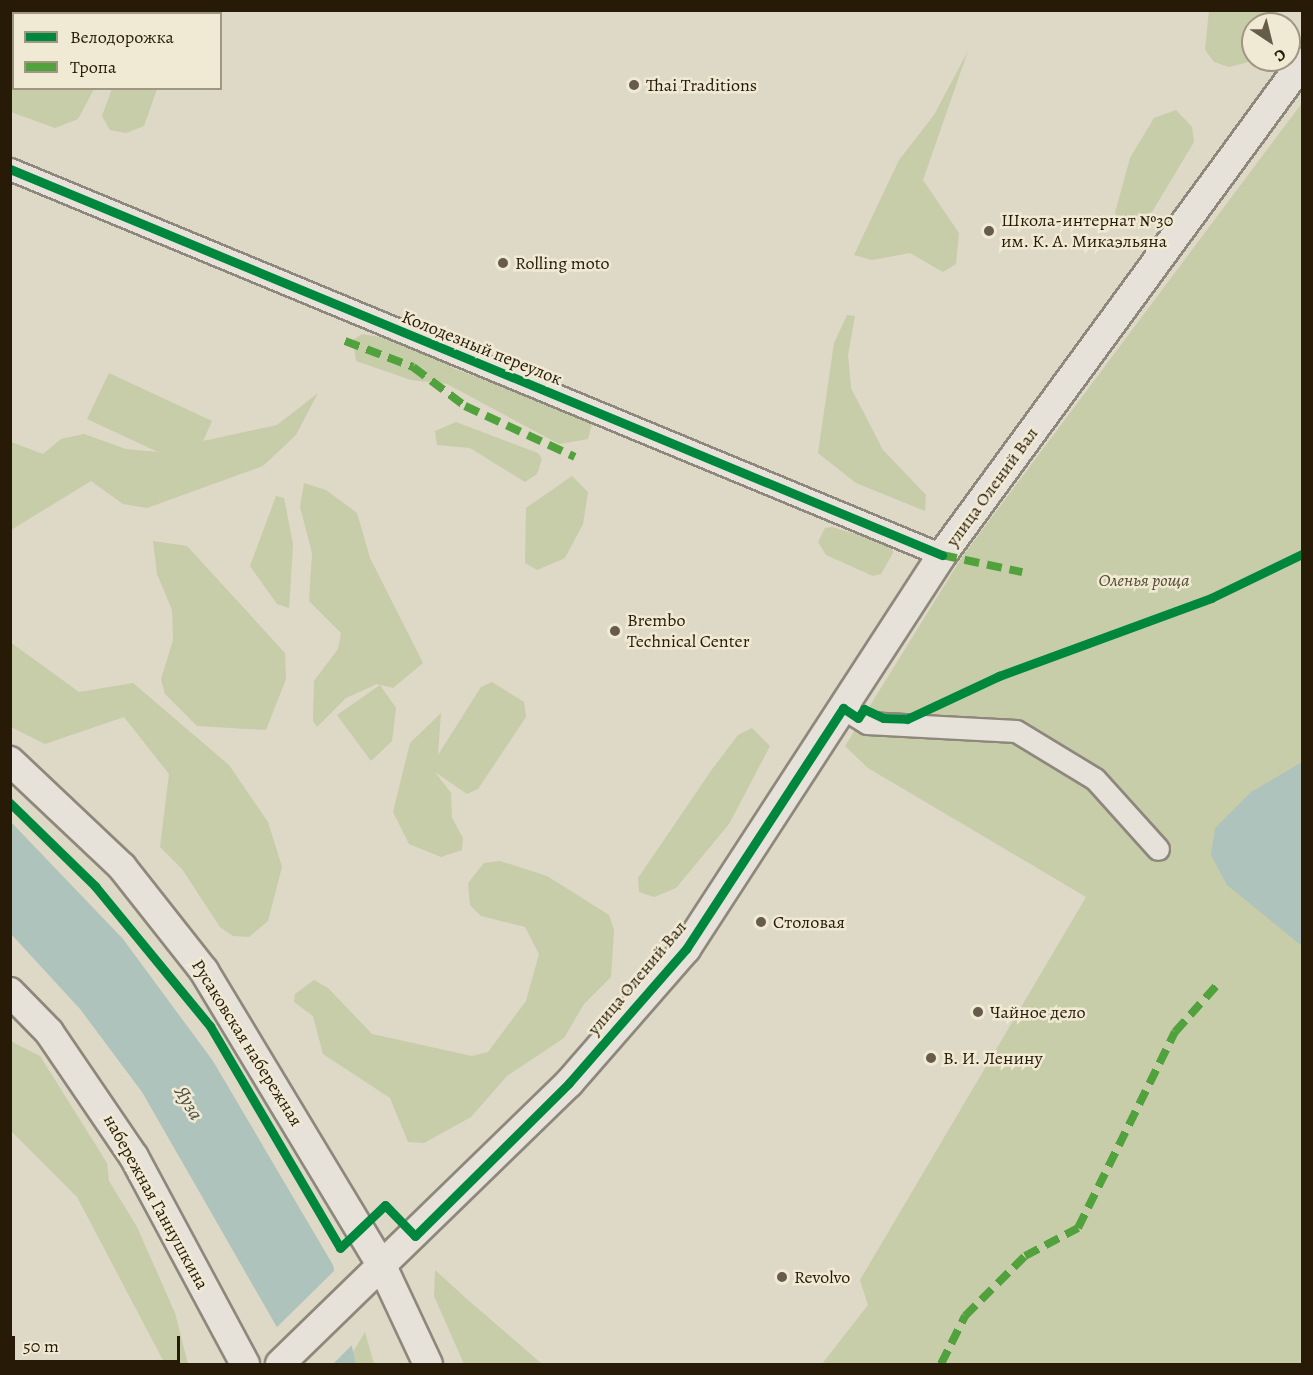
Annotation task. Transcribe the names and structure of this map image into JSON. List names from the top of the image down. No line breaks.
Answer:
{"streets":{"main road":["улица Олений Вал","Русаковская набережная","набережная Ганнушкина"],"street":["Колодезный переулок"]},"crossings":[["Колодезный переулок","улица Олений Вал"],["улица Олений Вал","Русаковская набережная"]],"water":["Яуза"],"parks":["Оленья роща"],"places":["Thai Traditions","Школа-интернат №30 им. К. А. Микаэльяна","Rolling moto","Brembo Technical Center","Столовая","Чайное дело","В. И. Ленину","Revolvo"],"legend":["Велодорожка","Тропа"],"scale_bar":"50 m","north":"bottom right"}
